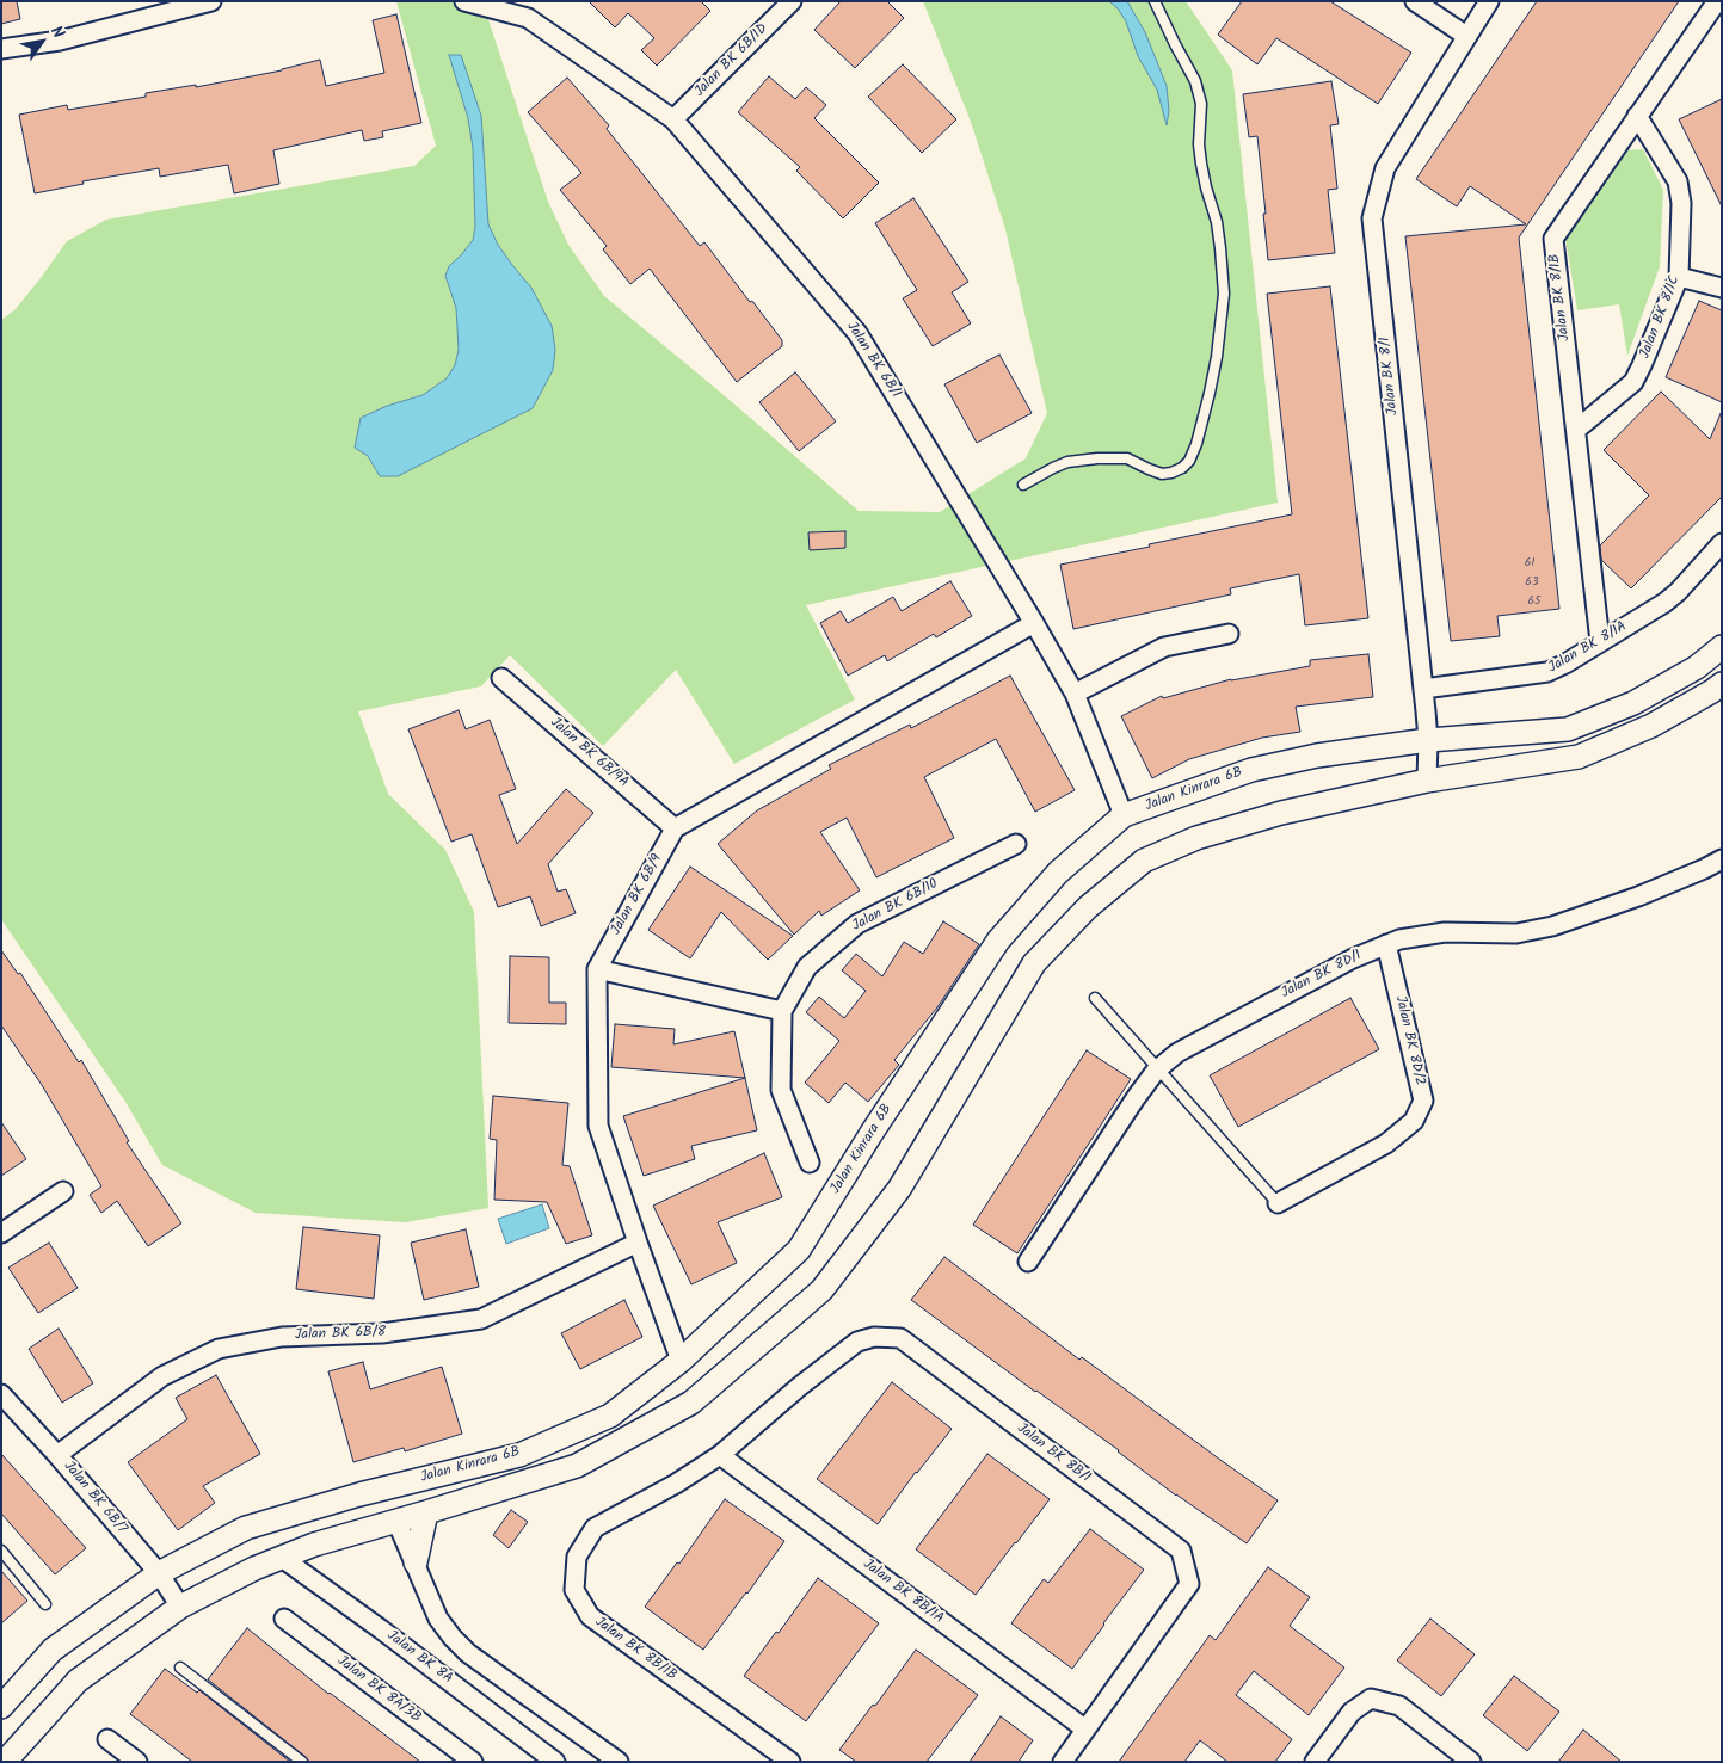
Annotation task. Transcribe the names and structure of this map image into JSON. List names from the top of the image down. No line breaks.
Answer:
{"streets":{"street":["Jalan BK 6B/1D","Jalan BK 8/1B","Jalan BK 8/1C","Jalan BK 6B/1","Jalan BK 8/1","Jalan BK 8/1A","Jalan BK 6B/9A","Jalan Kinrara 6B","Jalan BK 6B/9","Jalan BK 6B/10","Jalan BK 8D/1","Jalan BK 8D/2","Jalan BK 6B/8","Jalan BK 8B/1","Jalan BK 6B/7","Jalan BK 8B/1A","Jalan BK 8B/1B","Jalan BK 8A","Jalan BK 8A/3B"]},"crossings":[["Jalan BK 6B/1D","Jalan BK 6B/1"],["Jalan BK 8/1B","Jalan BK 8/1C"],["Jalan BK 8/1B","Jalan BK 8/1A"],["Jalan BK 6B/1","Jalan Kinrara 6B"],["Jalan BK 8/1","Jalan BK 8/1A"],["Jalan BK 8/1","Jalan Kinrara 6B"],["Jalan BK 6B/9A","Jalan BK 6B/9"],["Jalan Kinrara 6B","Jalan BK 6B/9"],["Jalan Kinrara 6B","Jalan BK 6B/7"],["Jalan Kinrara 6B","Jalan BK 8A"],["Jalan BK 6B/9","Jalan BK 6B/8"],["Jalan BK 8D/1","Jalan BK 8D/2"],["Jalan BK 6B/8","Jalan BK 6B/7"],["Jalan BK 8B/1","Jalan BK 8B/1A"],["Jalan BK 8B/1","Jalan BK 8B/1B"],["Jalan BK 8B/1A","Jalan BK 8B/1B"]],"house_numbers":["61","63","65"],"north":"top right"}
